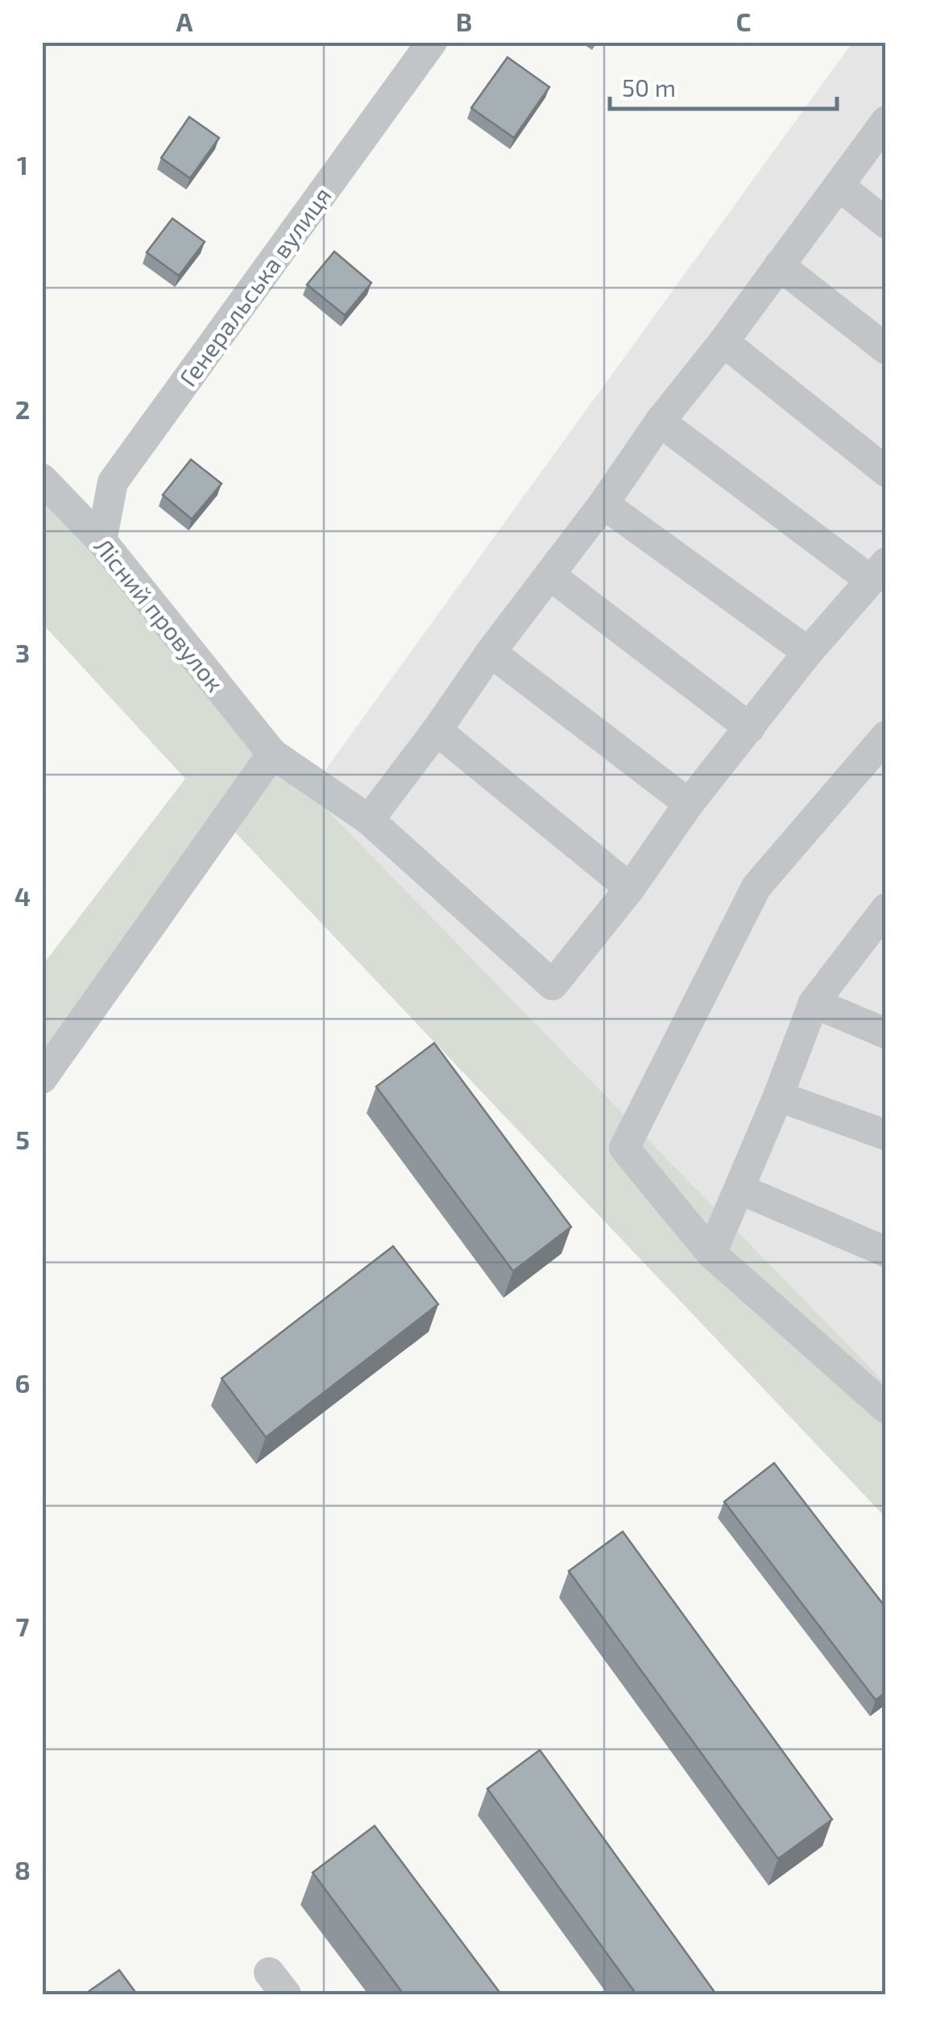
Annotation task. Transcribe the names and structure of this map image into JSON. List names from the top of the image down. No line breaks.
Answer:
{"streets":{"street":["Генеральська вулиця","Лісний провулок"]},"crossings":[["Генеральська вулиця","Лісний провулок"]],"scale_bar":"50 m","grid":{"columns":["A","B","C"],"rows":["1","2","3","4","5","6","7","8"]}}
